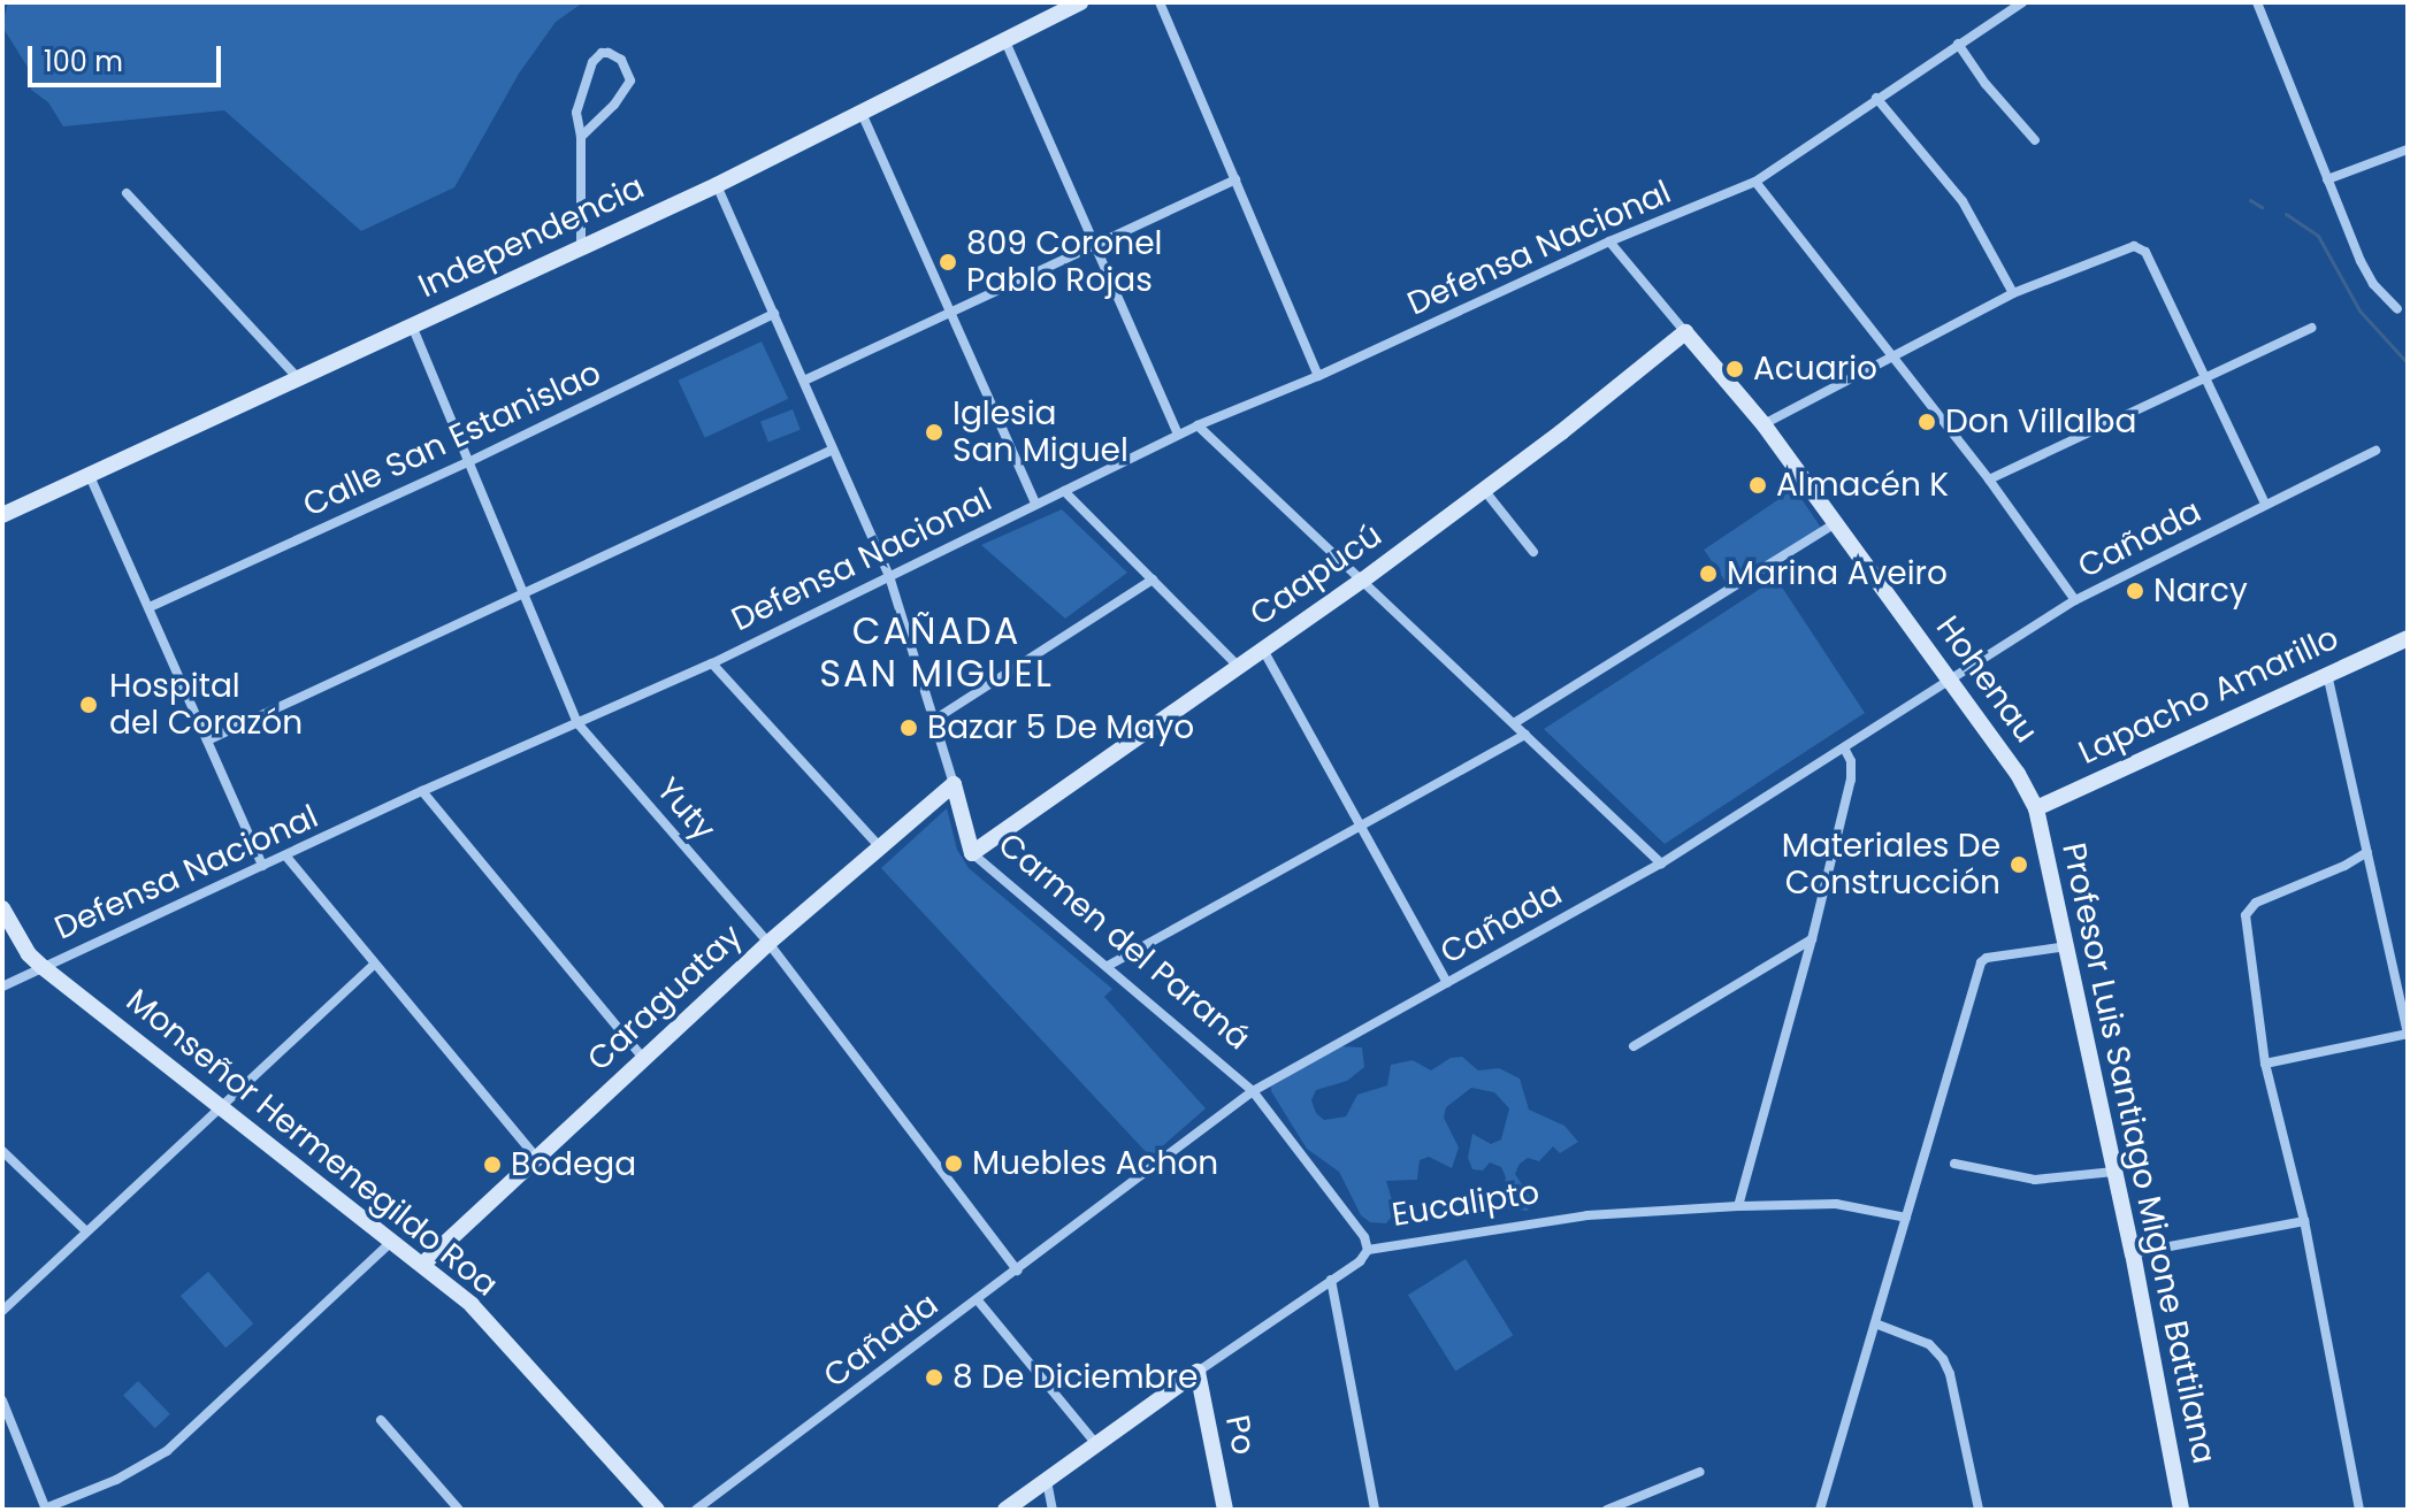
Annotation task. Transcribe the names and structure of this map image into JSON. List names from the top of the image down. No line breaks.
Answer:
{"streets":{"street":["Independencia","Defensa Nacional","Calle San Estanislao","Cañada","Caapucú","Hohenau","Lapacho Amarillo","Yuty","Carmen del Paraná","Caraguatay","Monseñor Hermenegildo Roa","Profesor Luis Santiago Migone Battilana","Eucalipto","Po"]},"crossings":[["Independencia","Yuty"],["Independencia","Carmen del Paraná"],["Defensa Nacional","Hohenau"],["Defensa Nacional","Yuty"],["Defensa Nacional","Carmen del Paraná"],["Defensa Nacional","Monseñor Hermenegildo Roa"],["Calle San Estanislao","Yuty"],["Calle San Estanislao","Carmen del Paraná"],["Cañada","Hohenau"],["Cañada","Yuty"],["Cañada","Carmen del Paraná"],["Caapucú","Hohenau"],["Caapucú","Carmen del Paraná"],["Hohenau","Lapacho Amarillo"],["Hohenau","Profesor Luis Santiago Migone Battilana"],["Lapacho Amarillo","Profesor Luis Santiago Migone Battilana"],["Yuty","Caraguatay"],["Carmen del Paraná","Caraguatay"],["Carmen del Paraná","Eucalipto"],["Caraguatay","Monseñor Hermenegildo Roa"],["Eucalipto","Po"]],"districts":["CAÑADA SAN MIGUEL"],"places":["809 Coronel Pablo Rojas","Acuario","Don Villalba","Iglesia San Miguel","Almacén K","Marina Aveiro","Narcy","Hospital del Corazón","Bazar 5 De Mayo","Materiales De Construcción","Muebles Achon","Bodega","8 De Diciembre"],"scale_bar":"100 m"}
